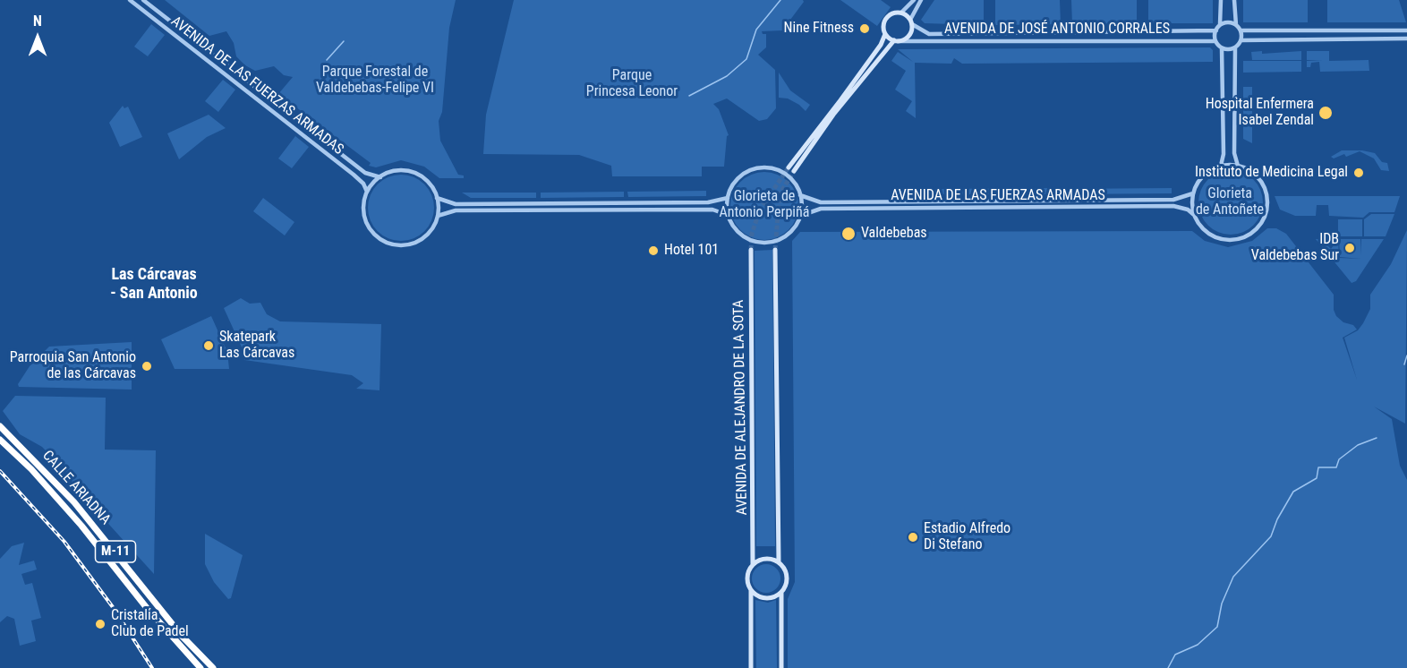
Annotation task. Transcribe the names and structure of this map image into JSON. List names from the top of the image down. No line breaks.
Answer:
{"streets":{"highway":["CALLE ARIADNA","M-11"],"main road":["AVENIDA DE ALEJANDRO DE LA SOTA"],"street":["AVENIDA DE JOSÉ ANTONIO CORRALES","AVENIDA DE LAS FUERZAS ARMADAS"]},"districts":["Las Cárcavas - San Antonio"],"parks":["Parque Forestal de Valdebebas-Felipe VI","Parque Princesa Leonor","Glorieta de Antoñete","Glorieta de Antonio Perpiñá"],"places":["Nine Fitness","Hospital Enfermera Isabel Zendal","Instituto de Medicina Legal","Valdebebas","IDB Valdebebas Sur","Hotel 101","Skatepark Las Cárcavas","Parroquia San Antonio de las Cárcavas","Estadio Alfredo Di Stefano","Cristalia Club de Padel"],"north":"top"}
